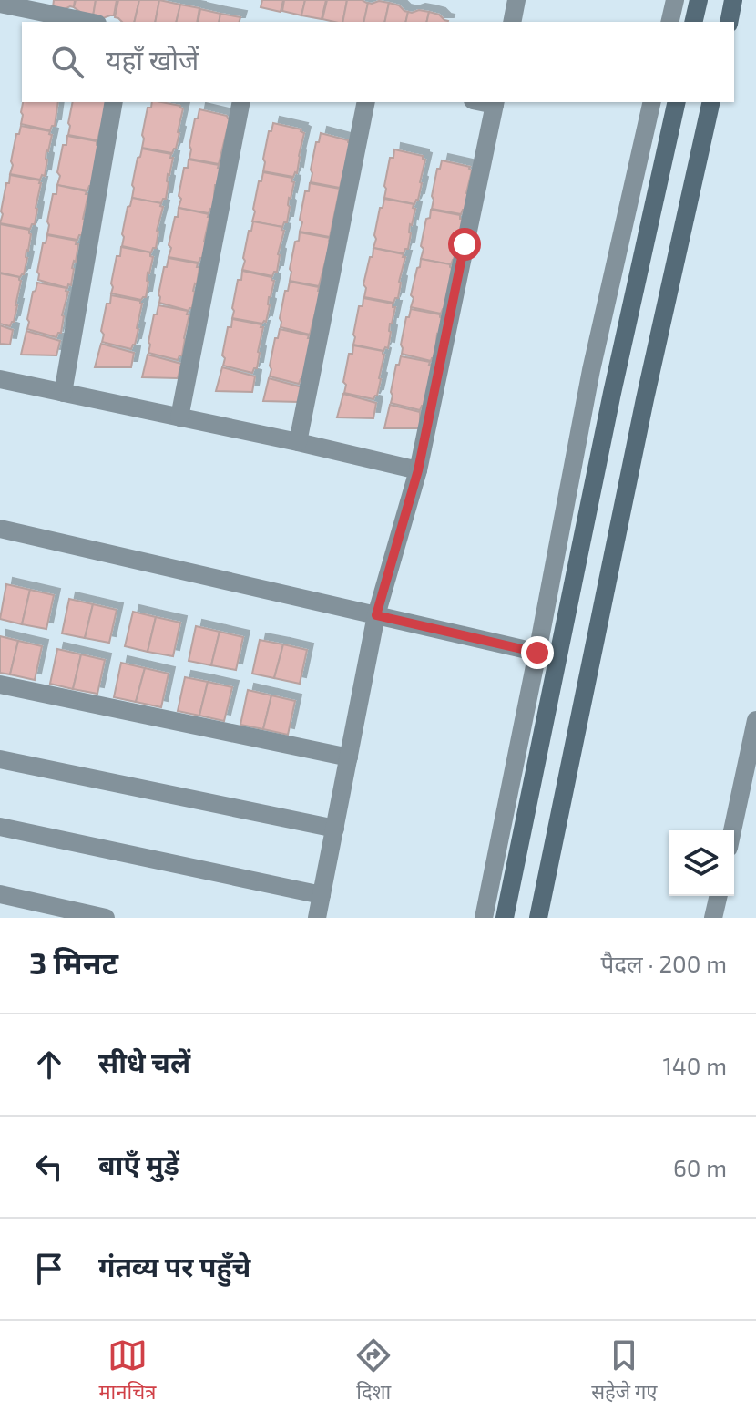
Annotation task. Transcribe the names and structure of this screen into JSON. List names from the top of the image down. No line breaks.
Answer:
{"page":{"search":"यहाँ खोजें","heading":["3 मिनट","पैदल · 200 m"],"list":[["सीधे चलें","140 m"],["बाएँ मुड़ें","60 m"],"गंतव्य पर पहुँचे"],"nav":["मानचित्र","दिशा","सहेजे गए"]}}
